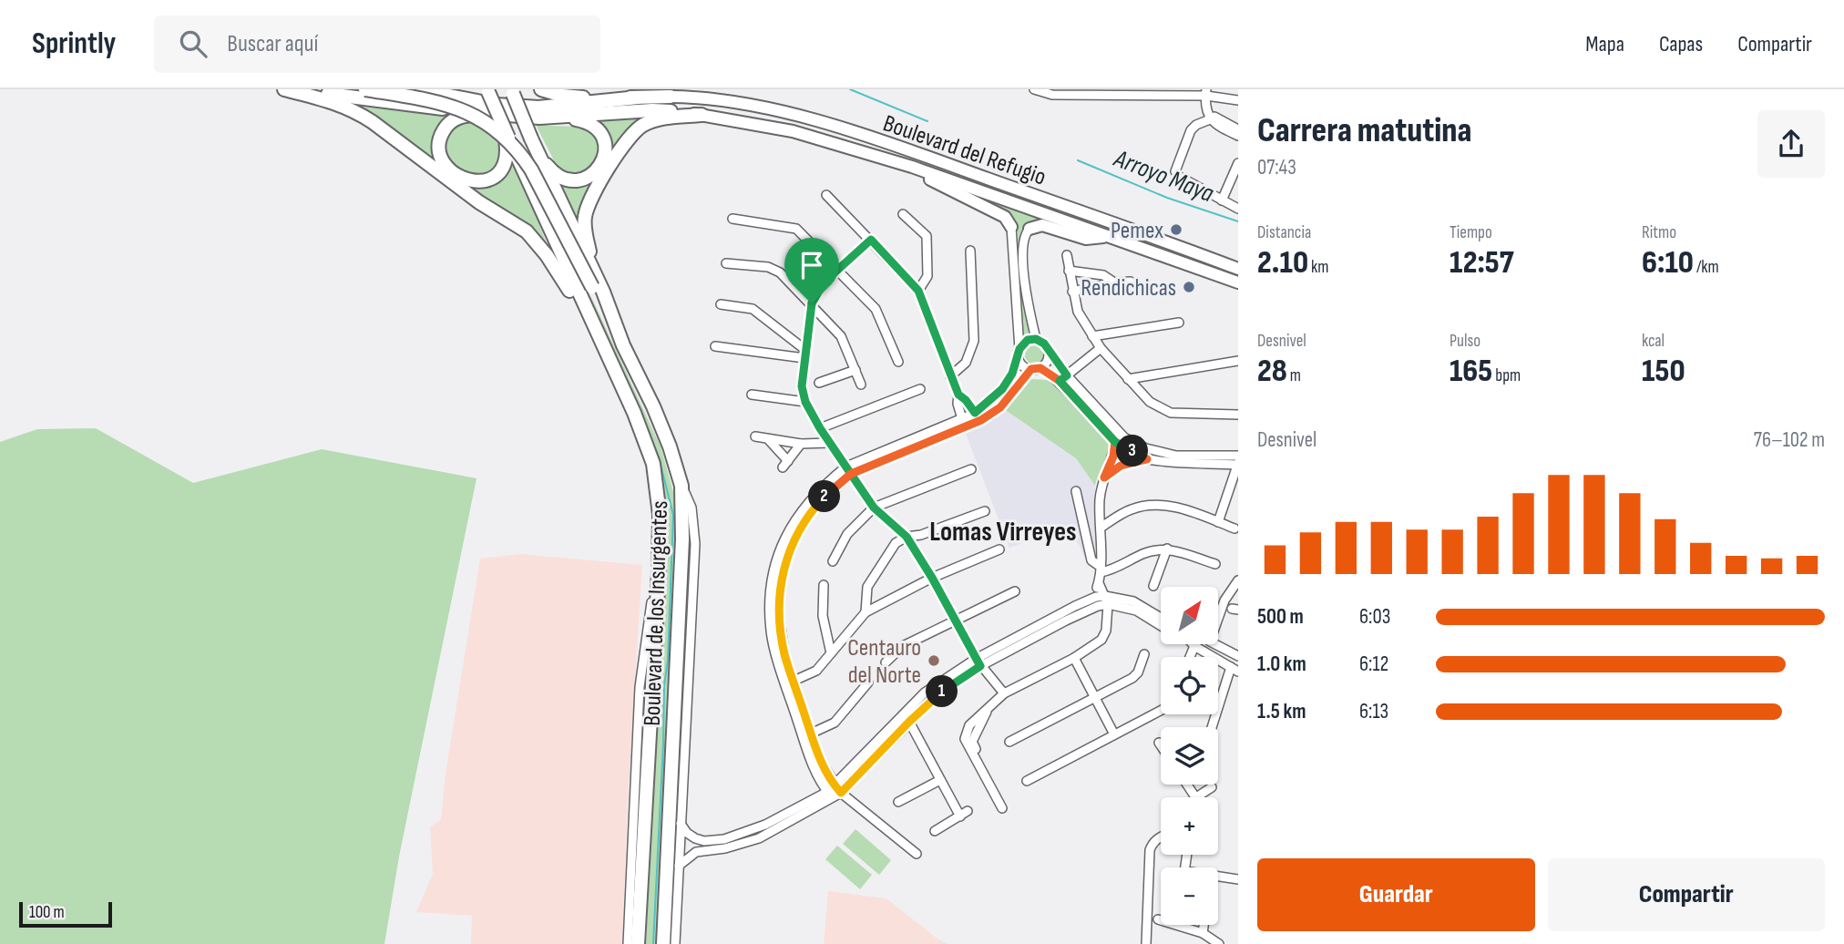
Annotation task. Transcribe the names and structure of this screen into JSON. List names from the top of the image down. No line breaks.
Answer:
{"streets":{"highway":["Boulevard de los Insurgentes"],"main road":["Boulevard del Refugio"]},"districts":["Lomas Virreyes"],"water":["Arroyo Maya"],"places":["Pemex","Rendichicas","Centauro del Norte"],"scale_bar":"100 m","north":"top right","page":{"header":"Sprintly","search":"Buscar aquí","nav":["Mapa","Capas","Compartir"],"heading":["Carrera matutina","07:43"],"stats":[["Distancia","2.10 km"],["Tiempo","12:57"],["Ritmo","6:10 /km"],["Desnivel","28 m"],["Pulso","165 bpm"],["kcal","150"]],"chart":["Desnivel","76–102 m"],"pins":["3","2","1"],"map_buttons":["+","−"],"list":[{"name":"500 m","note":"6:03"},{"name":"1.0 km","note":"6:12"},{"name":"1.5 km","note":"6:13"}],"buttons":["Guardar","Compartir"],"scale":"100 m"}}
